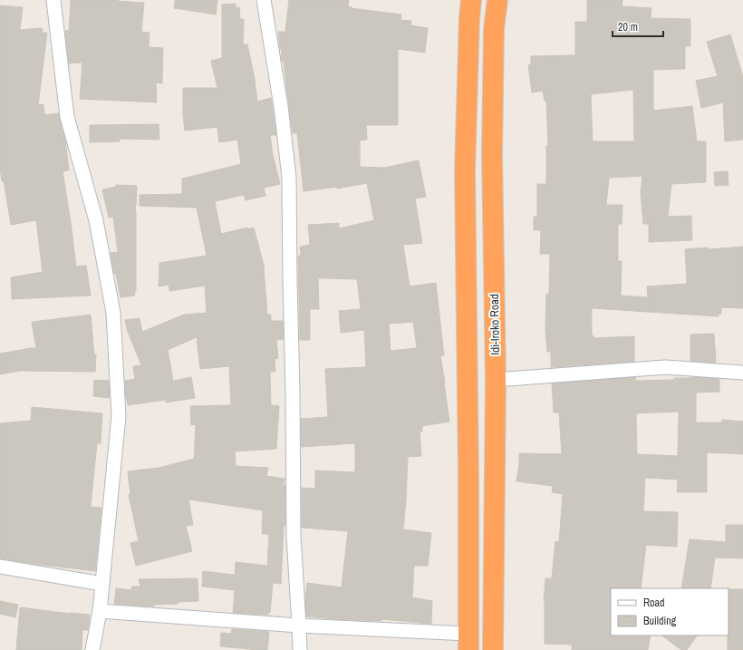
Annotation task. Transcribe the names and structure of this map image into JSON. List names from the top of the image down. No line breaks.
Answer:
{"streets":{"highway":["Idi-Iroko Road"]},"legend":["Road","Building"],"scale_bar":"20 m"}
